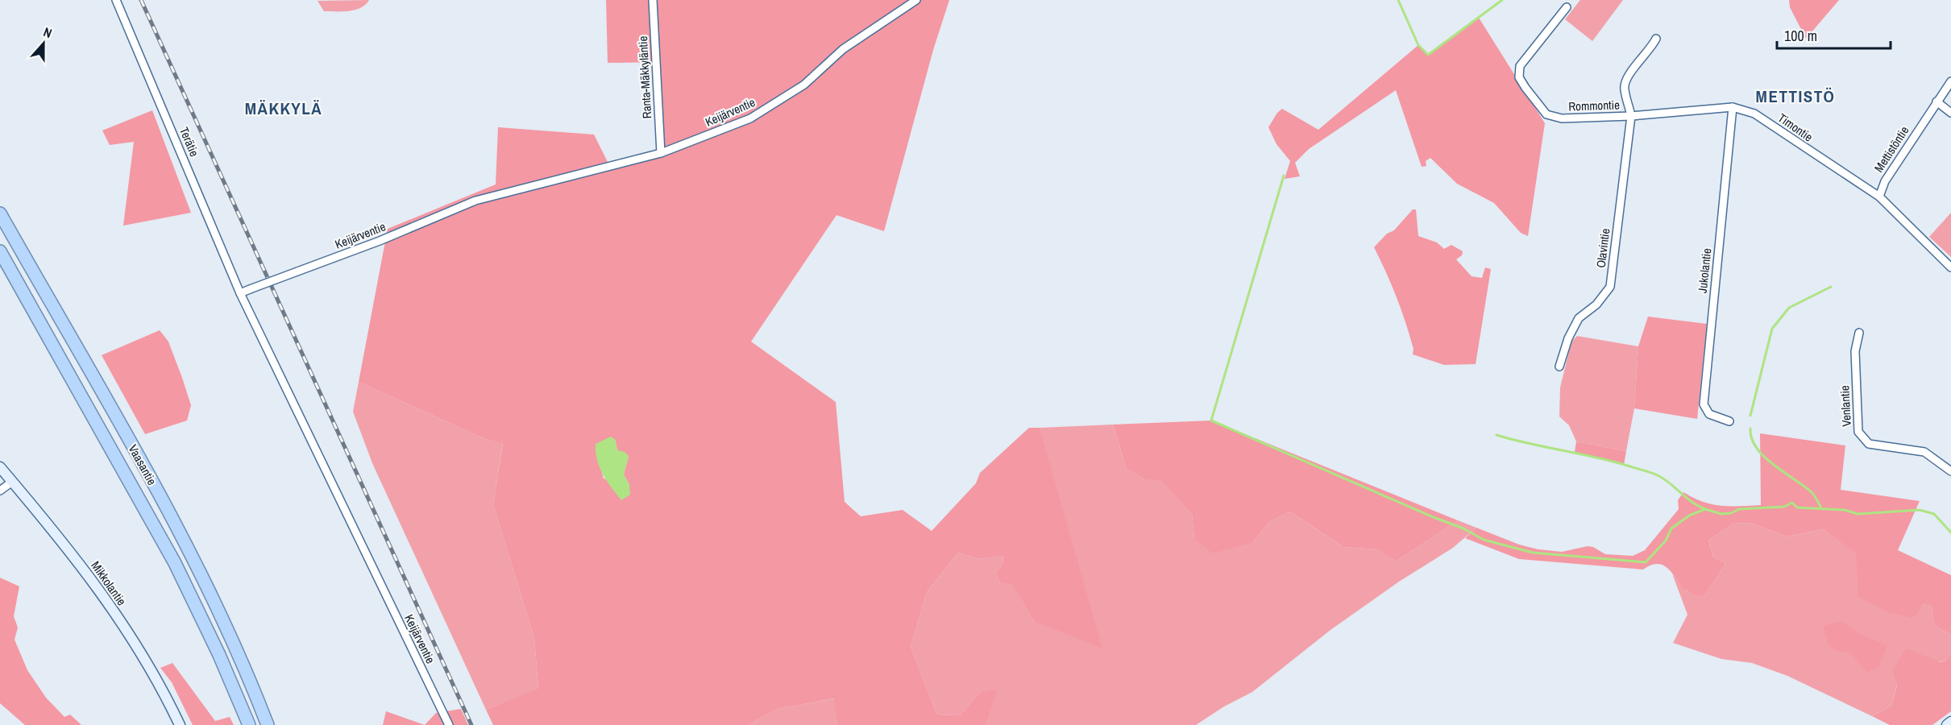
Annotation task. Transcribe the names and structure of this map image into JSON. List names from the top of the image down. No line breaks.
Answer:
{"streets":{"highway":["Vaasantie"],"main road":["Mikkolantie"],"street":["Ranta-Mäkkyläntie","Rommontie","Keijärventie","Timontie","Terätie","Mettistöntie","Olavintie","Jukolantie","Venlantie"]},"crossings":[["Ranta-Mäkkyläntie","Keijärventie"],["Rommontie","Timontie"],["Rommontie","Olavintie"],["Keijärventie","Terätie"],["Timontie","Mettistöntie"],["Timontie","Olavintie"],["Timontie","Jukolantie"]],"districts":["METTISTÖ","MÄKKYLÄ"],"scale_bar":"100 m","north":"top"}
